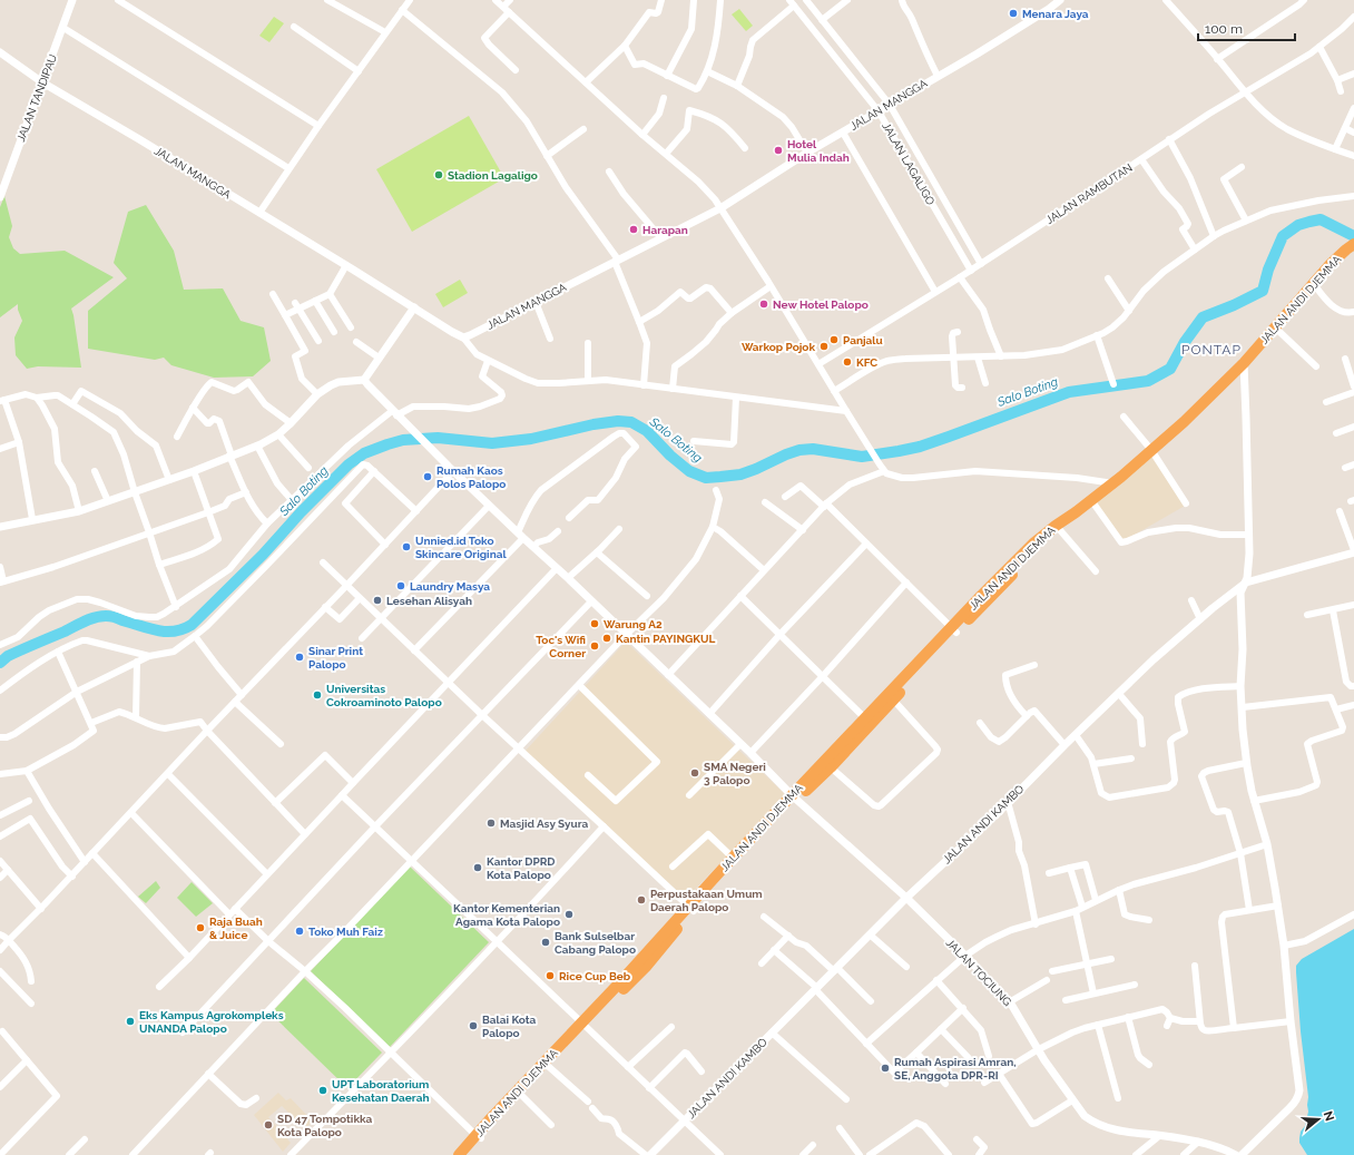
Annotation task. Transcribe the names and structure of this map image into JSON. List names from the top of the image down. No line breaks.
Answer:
{"streets":{"highway":["JALAN ANDI DJEMMA"],"street":["JALAN TANDIPAU","JALAN MANGGA","JALAN LAGALIGO","JALAN RAMBUTAN","JALAN ANDI KAMBO","JALAN TOCIUNG"]},"crossings":[["JALAN TANDIPAU","JALAN MANGGA"],["JALAN MANGGA","JALAN LAGALIGO"],["JALAN LAGALIGO","JALAN RAMBUTAN"],["JALAN ANDI DJEMMA","JALAN TOCIUNG"],["JALAN ANDI KAMBO","JALAN TOCIUNG"]],"districts":["PONTAP"],"water":["Salo Boting"],"places":["Menara Jaya","Hotel Mulia Indah","Stadion Lagaligo","Harapan","New Hotel Palopo","Panjalu","Warkop Pojok","KFC","Rumah Kaos Polos Palopo","Unnied.id Toko Skincare Original","Laundry Masya","Lesehan Alisyah","Warung A2","Kantin PAYINGKUL","Toc's Wifi Corner","Sinar Print Palopo","Universitas Cokroaminoto Palopo","SMA Negeri 3 Palopo","Masjid Asy Syura","Kantor DPRD Kota Palopo","Perpustakaan Umum Daerah Palopo","Kantor Kementerian Agama Kota Palopo","Raja Buah & Juice","Toko Muh Faiz","Bank Sulselbar Cabang Palopo","Rice Cup Beb","Eks Kampus Agrokompleks UNANDA Palopo","Balai Kota Palopo","Rumah Aspirasi Amran, SE, Anggota DPR-RI","UPT Laboratorium Kesehatan Daerah","SD 47 Tompotikka Kota Palopo"],"scale_bar":"100 m","north":"right"}
